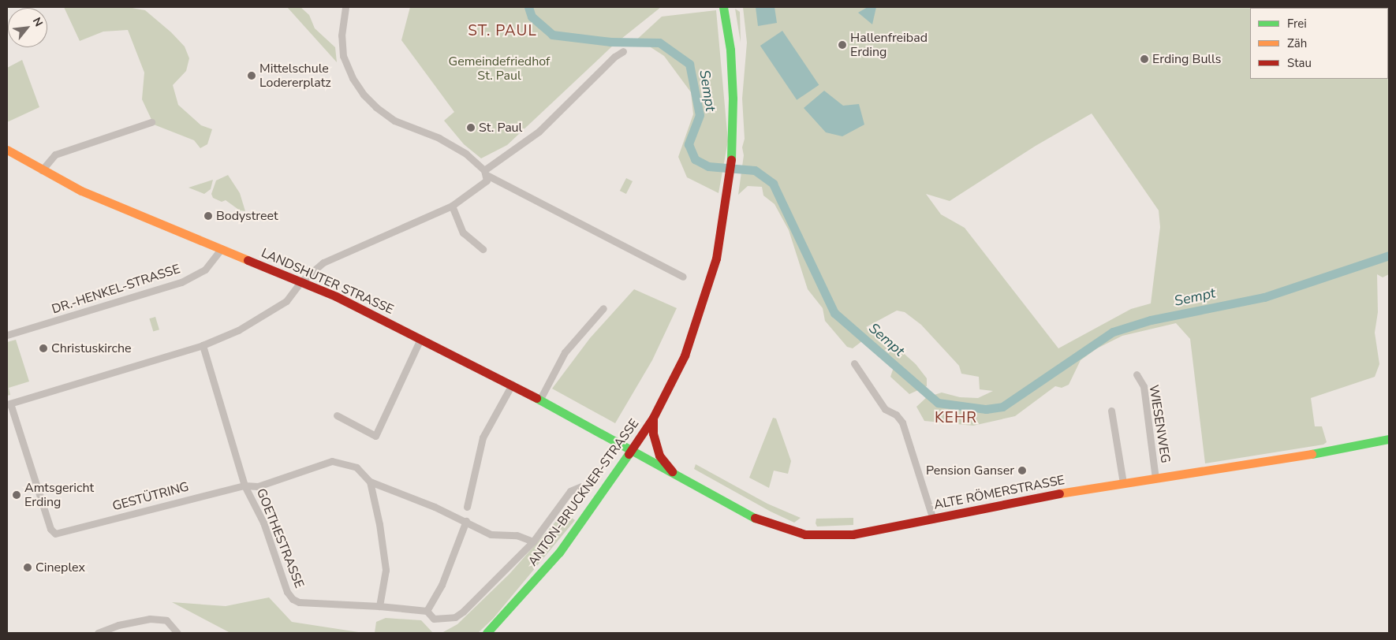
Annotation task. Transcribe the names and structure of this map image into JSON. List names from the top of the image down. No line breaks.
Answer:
{"streets":{"main road":["LANDSHUTER STRASSE","ANTON-BRUCKNER-STRASSE","ALTE RÖMERSTRASSE"],"street":["DR.-HENKEL-STRASSE","WIESENWEG","GESTÜTRING","GOETHESTRASSE"]},"crossings":[["LANDSHUTER STRASSE","DR.-HENKEL-STRASSE"],["LANDSHUTER STRASSE","ANTON-BRUCKNER-STRASSE"],["LANDSHUTER STRASSE","ALTE RÖMERSTRASSE"],["WIESENWEG","ALTE RÖMERSTRASSE"],["ANTON-BRUCKNER-STRASSE","ALTE RÖMERSTRASSE"],["GESTÜTRING","GOETHESTRASSE"]],"districts":["ST. PAUL","KEHR"],"water":["Sempt"],"parks":["Gemeindefriedhof St. Paul"],"places":["Hallenfreibad Erding","Erding Bulls","Mittelschule Lodererplatz","St. Paul","Bodystreet","Christuskirche","Pension Ganser","Amtsgericht Erding","Cineplex"],"legend":["Frei","Zäh","Stau"],"north":"top right"}
